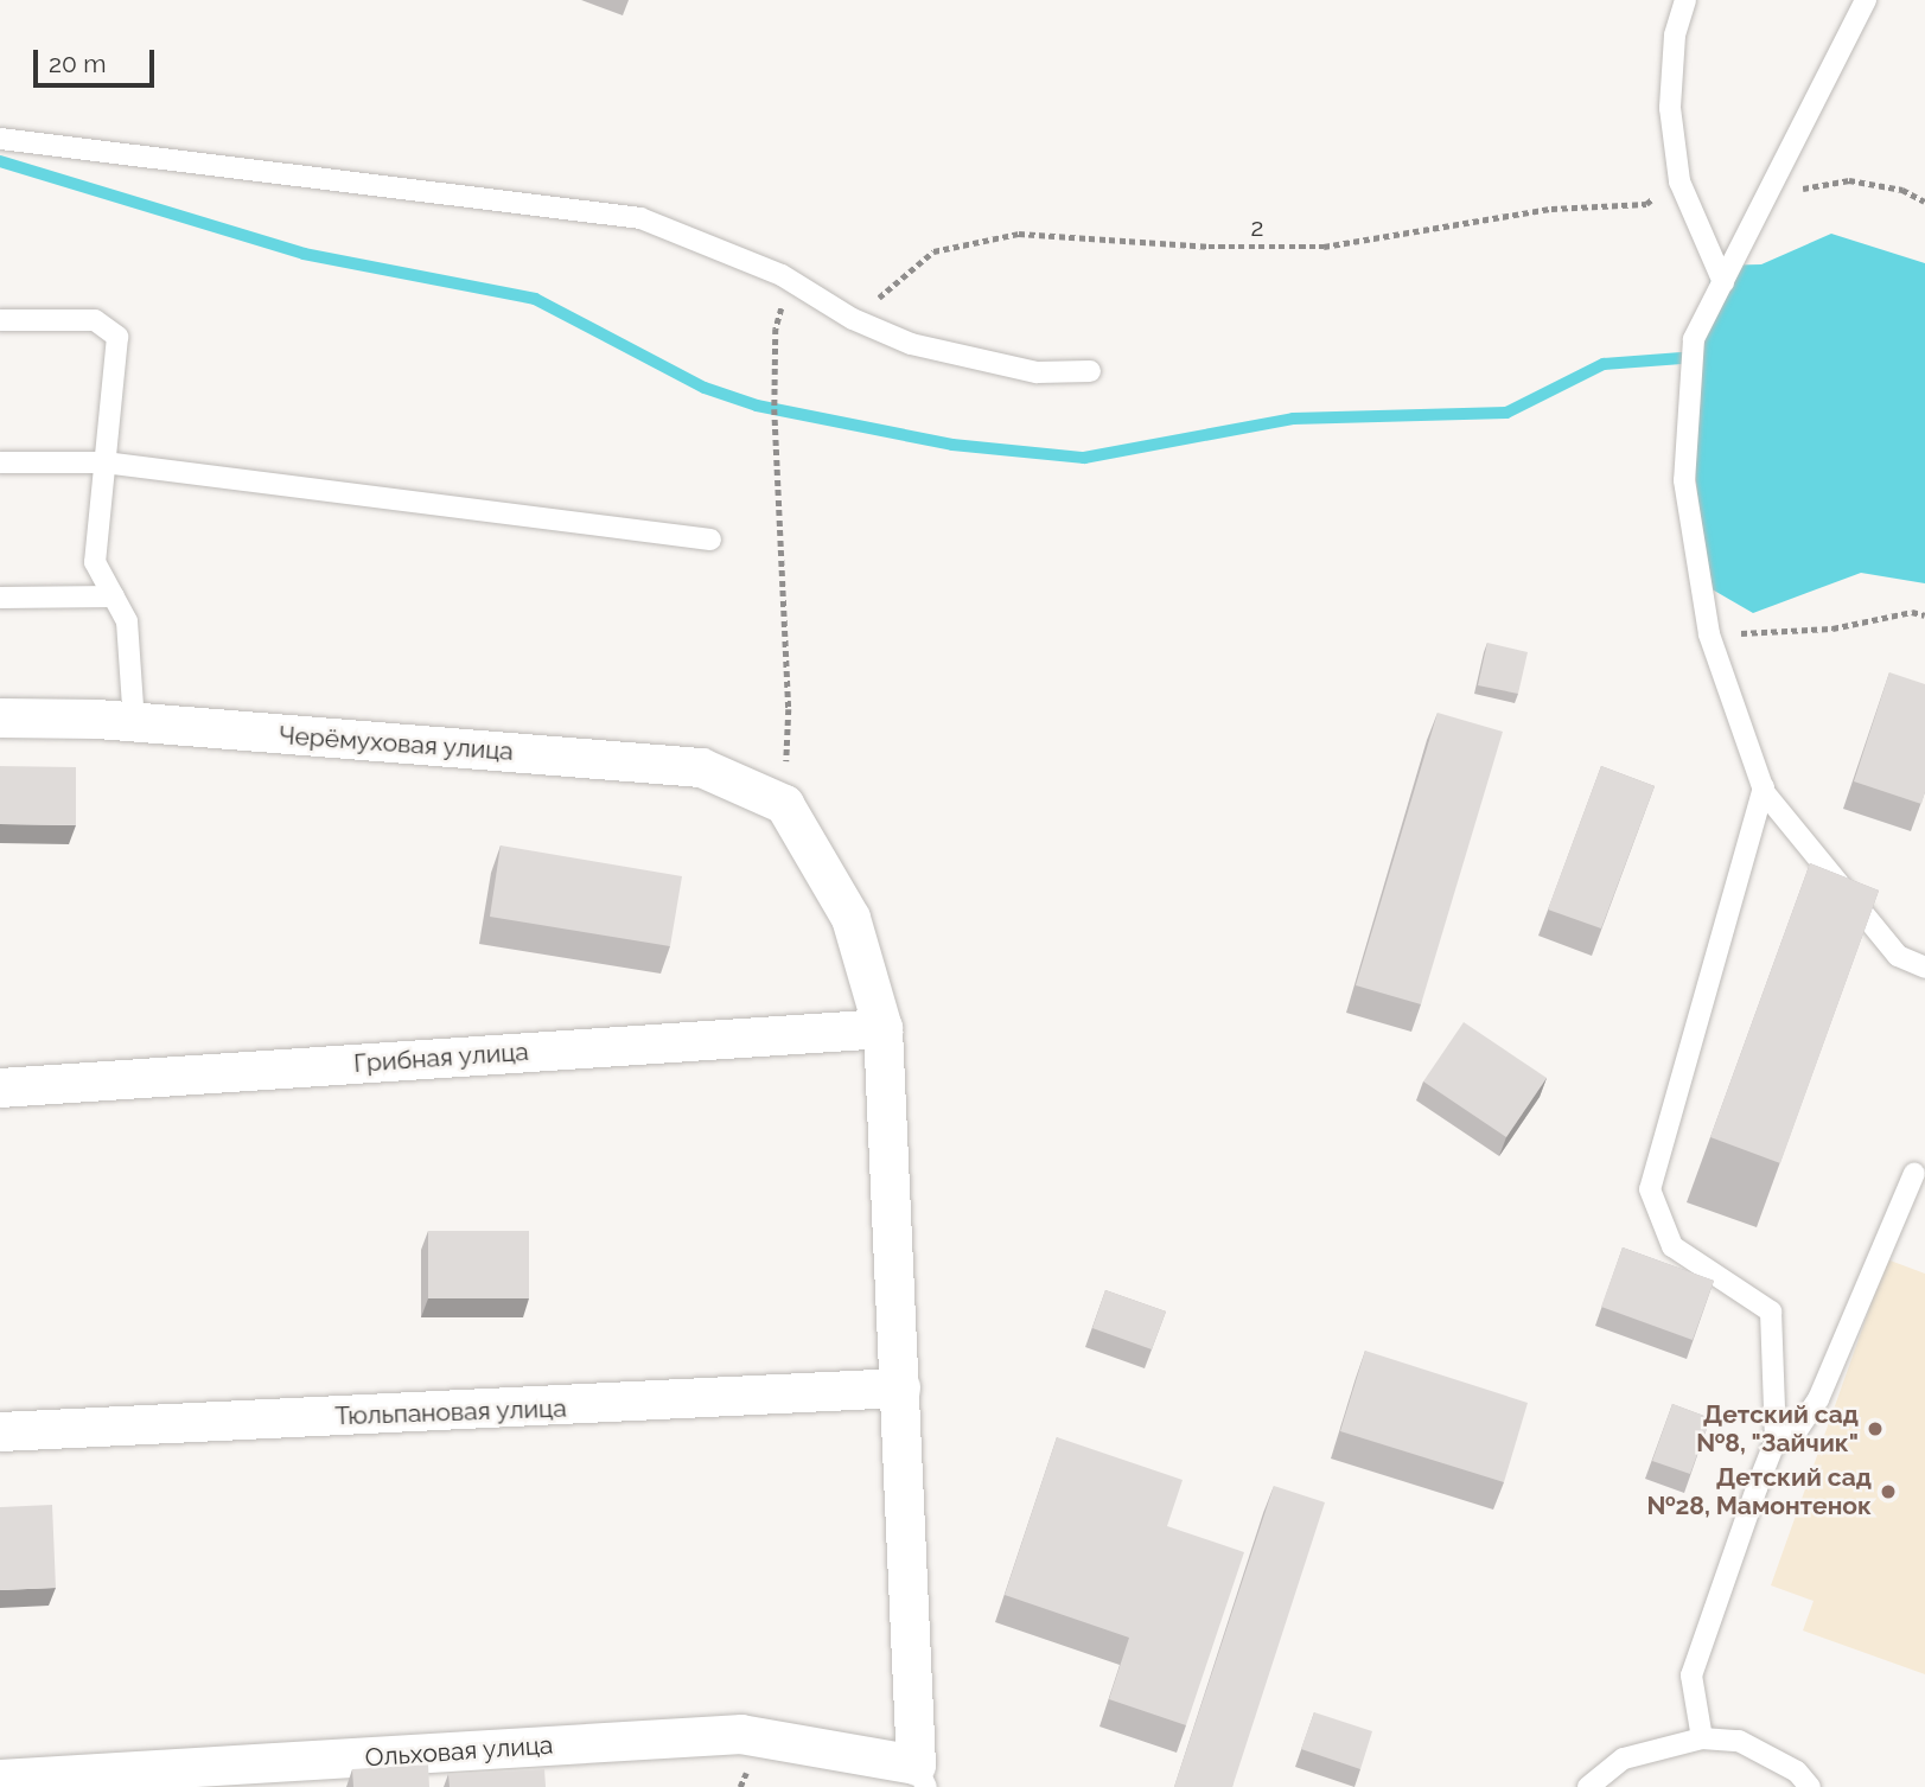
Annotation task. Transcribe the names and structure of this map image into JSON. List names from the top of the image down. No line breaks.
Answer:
{"streets":{"street":["Черёмуховая улица","Грибная улица","Тюльпановая улица","Ольховая улица"],"path":["2"]},"places":["Детский сад №8, \"Зайчик\"","Детский сад №28, Мамонтенок"],"scale_bar":"20 m"}
